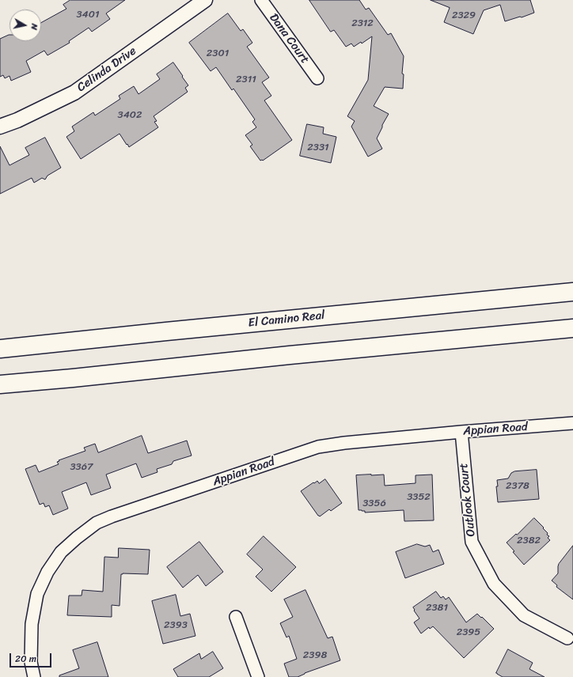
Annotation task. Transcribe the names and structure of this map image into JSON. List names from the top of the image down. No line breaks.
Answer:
{"streets":{"main road":["El Camino Real"],"street":["Dana Court","Celinda Drive","Appian Road","Outlook Court"]},"crossings":[["Appian Road","Outlook Court"]],"house_numbers":["3401","2329","2312","2301","2311","3402","2331","3367","2378","3352","3356","2382","2381","2393","2395","2398"],"scale_bar":"20 m","north":"right"}
